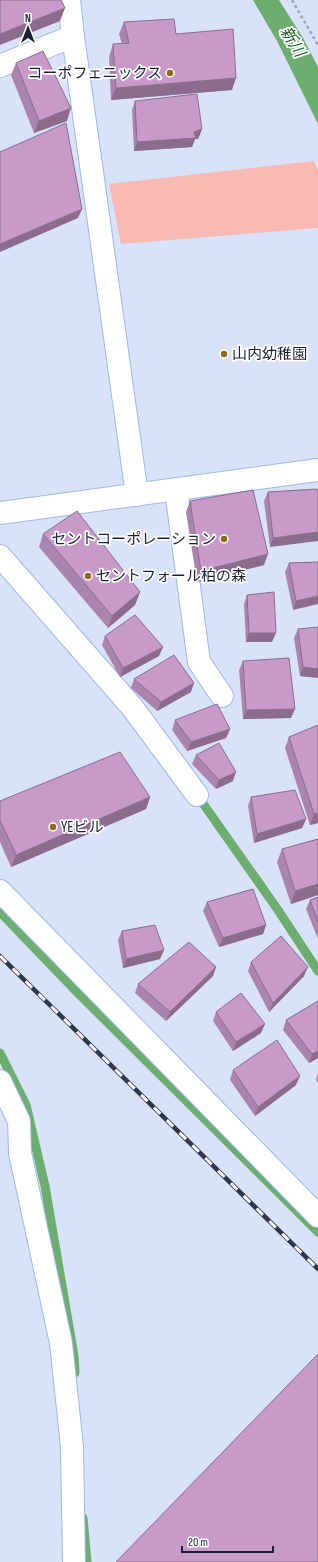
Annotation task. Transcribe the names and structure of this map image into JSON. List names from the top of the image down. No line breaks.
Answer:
{"water":["新川"],"places":["コーポフェニックス","山内幼稚園","セントコーポレーション","セントフォール柏の森","YEビル"],"scale_bar":"20 m","north":"top"}
